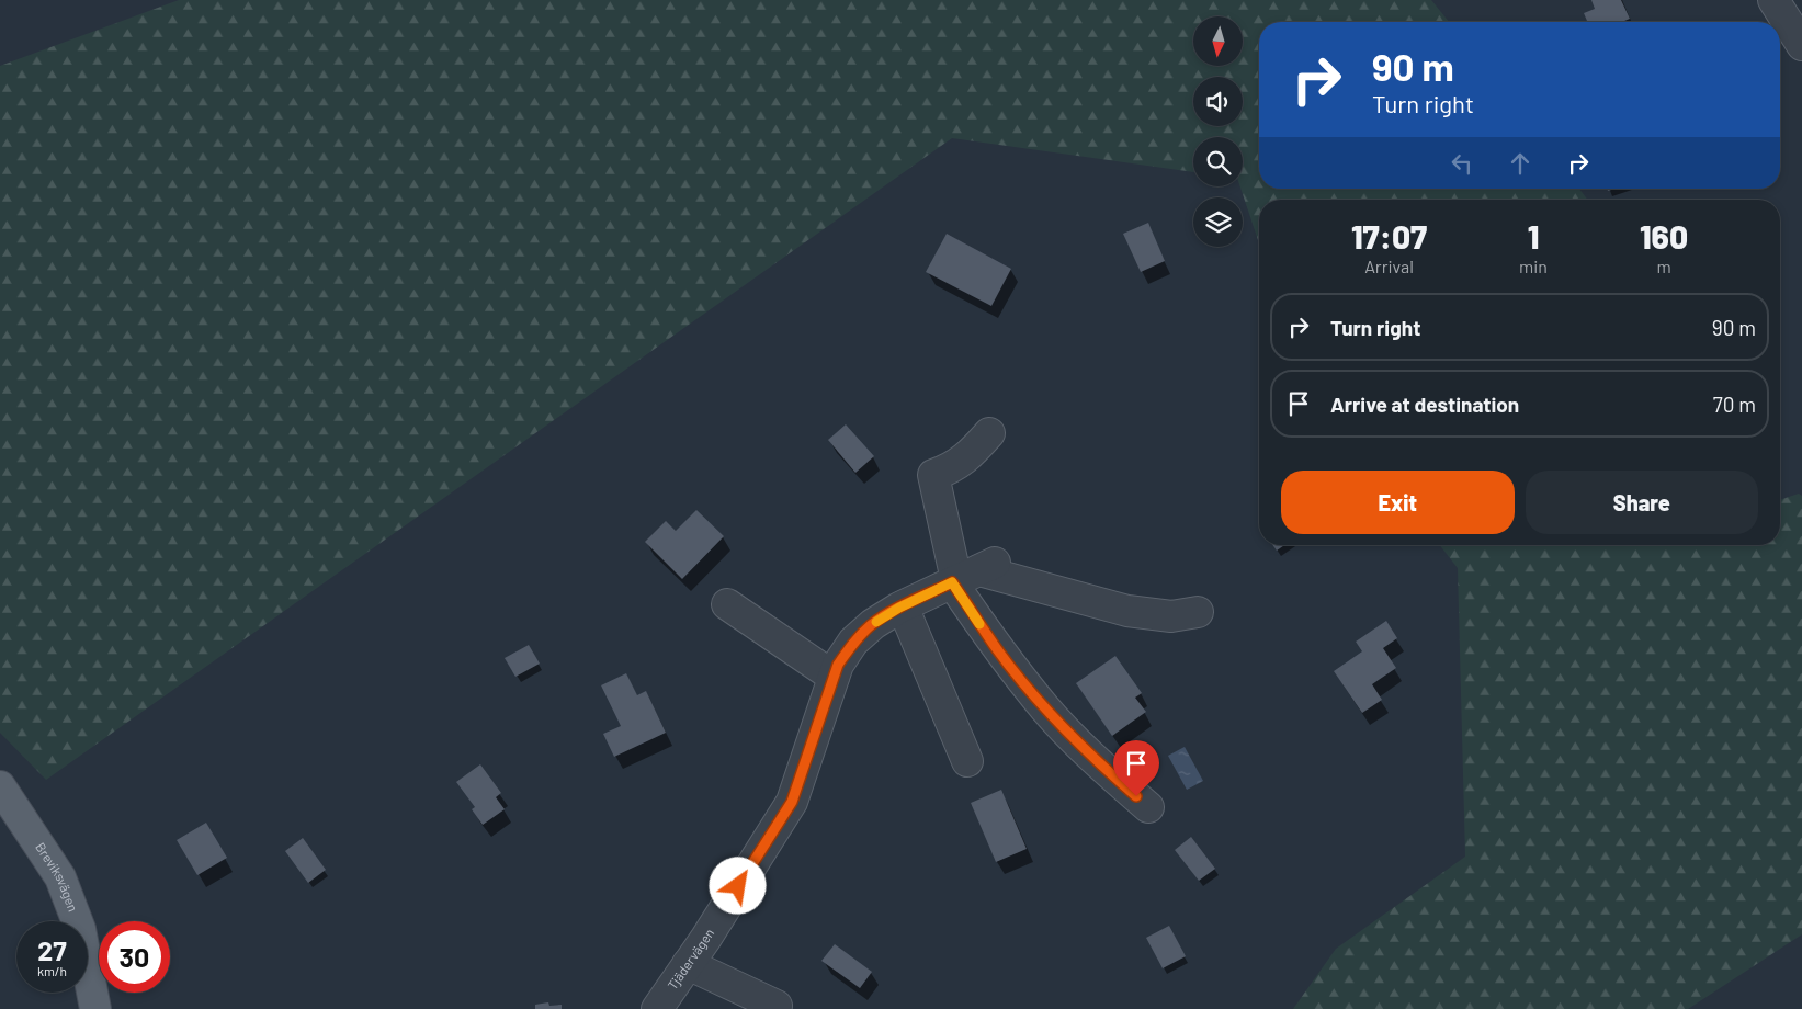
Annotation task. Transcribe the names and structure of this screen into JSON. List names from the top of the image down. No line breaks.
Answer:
{"streets":{"main road":["Breviksvägen"],"street":["Tjädervägen"]},"north":"bottom","page":{"turn":["90 m","Turn right"],"eta":["17:07","Arrival","1","min","160","m"],"list":[{"name":"Turn right","value":"90 m"},{"name":"Arrive at destination","value":"70 m"}],"buttons":["Exit","Share"],"speed":"27 km/h","limit":"30"}}
